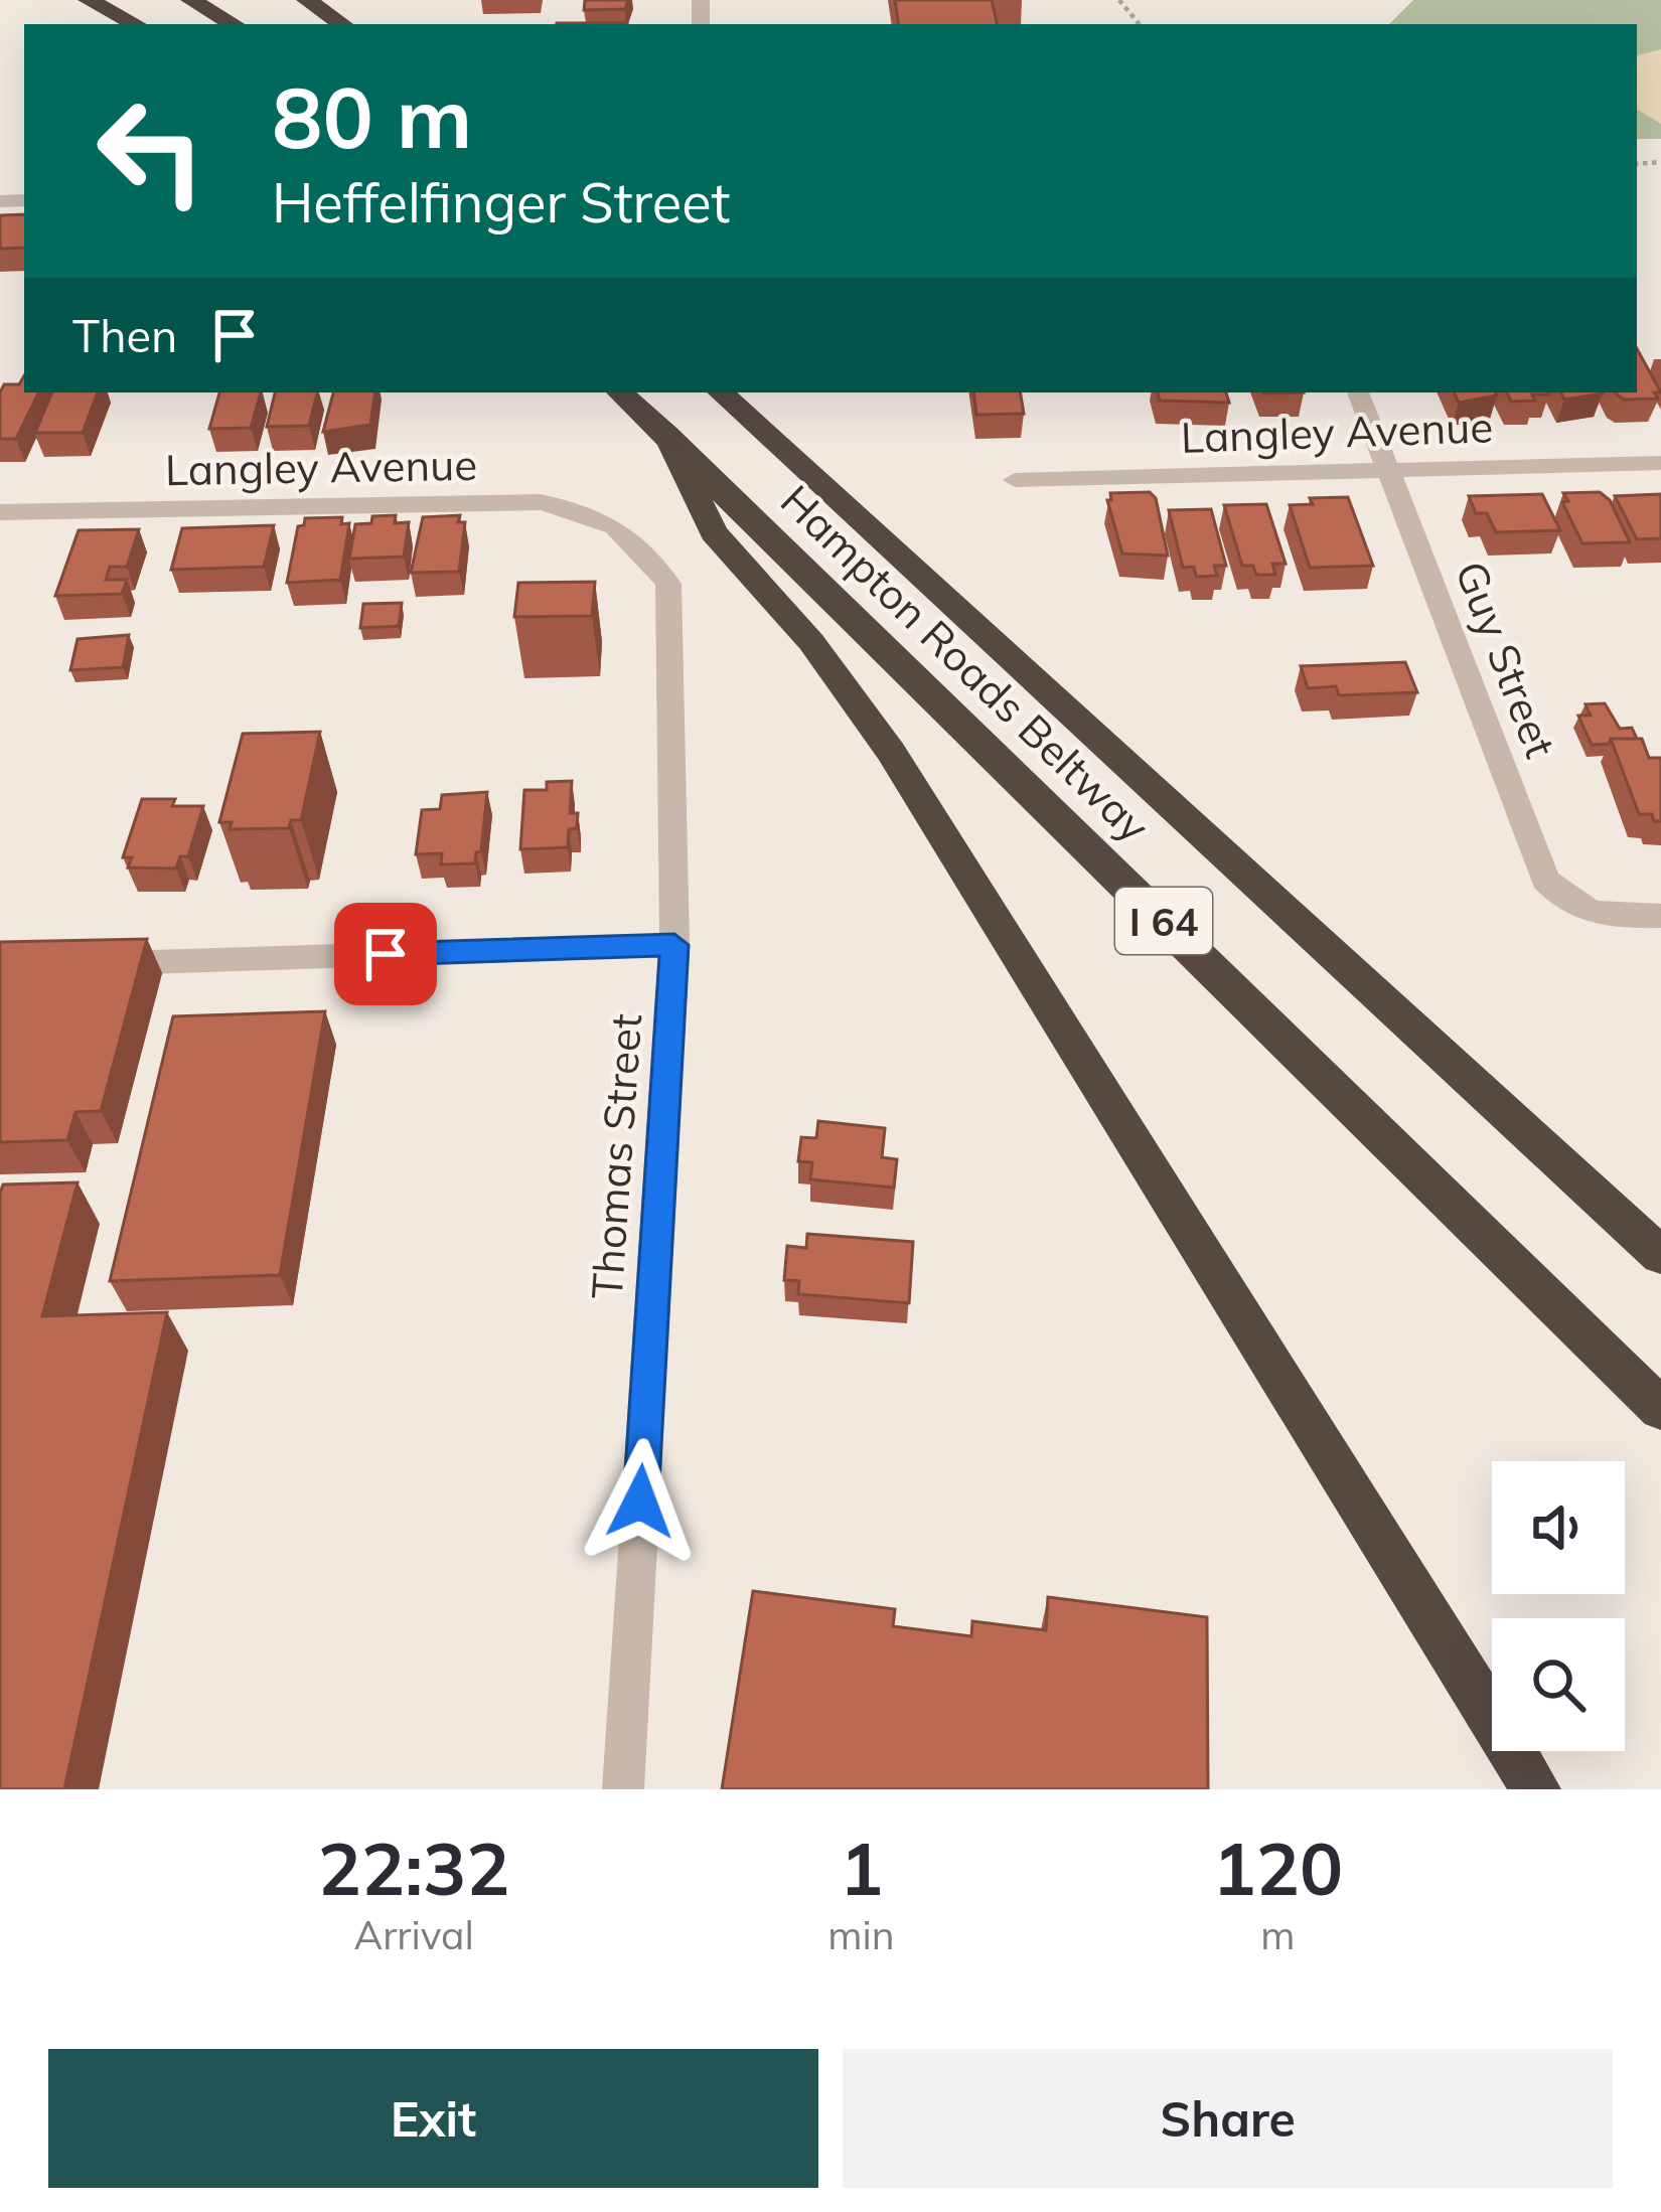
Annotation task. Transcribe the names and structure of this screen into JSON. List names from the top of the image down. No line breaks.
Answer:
{"streets":{"highway":["Hampton Roads Beltway","I 64"],"street":["Langley Avenue","Guy Street","Thomas Street"]},"crossings":[["Langley Avenue","Guy Street"],["Langley Avenue","Thomas Street"]],"page":{"turn":["80 m","Heffelfinger Street"],"then":"Then","eta":["22:32","Arrival","1","min","120","m"],"buttons":["Exit","Share"]}}
